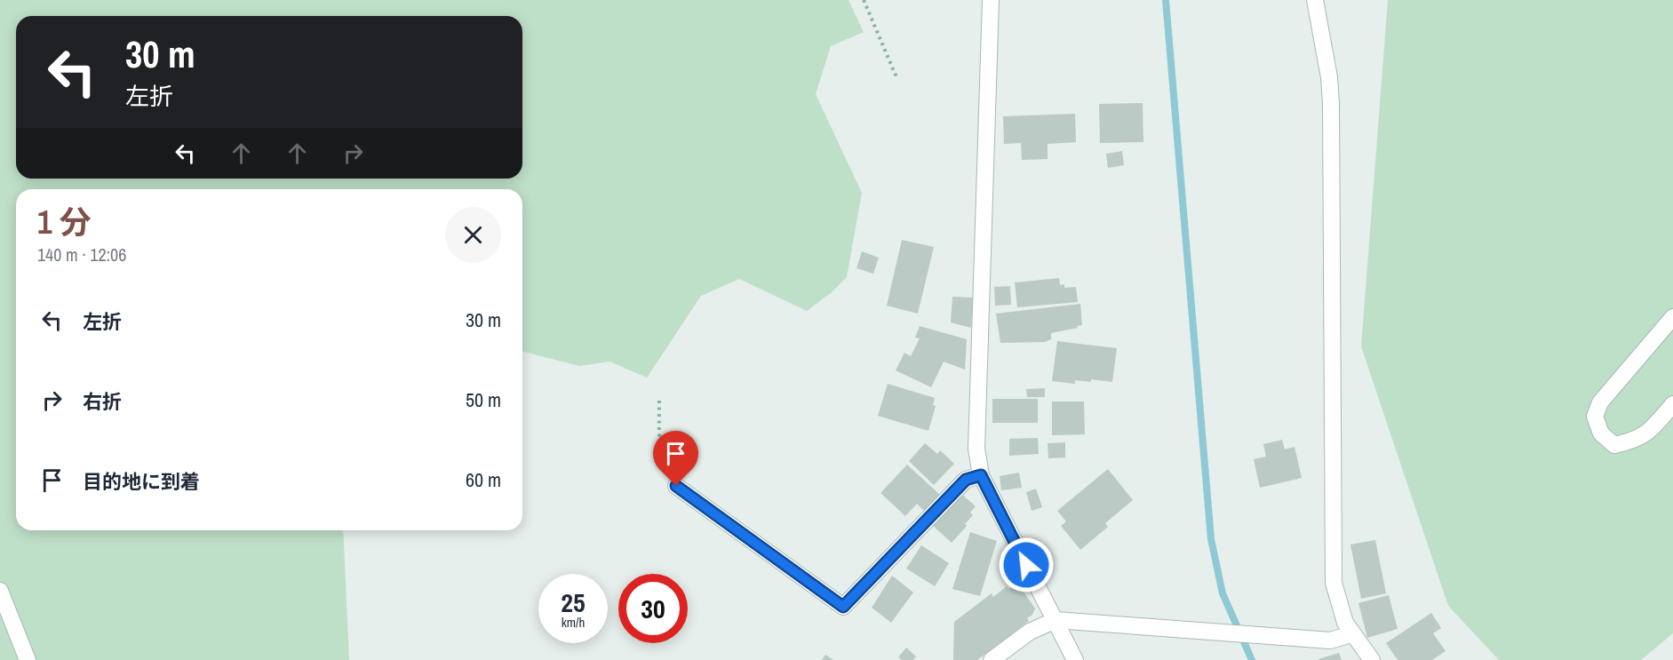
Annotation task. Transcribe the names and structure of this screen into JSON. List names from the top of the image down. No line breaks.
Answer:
{"page":{"turn":["30 m","左折"],"heading":["1 分","140 m · 12:06"],"list":[{"name":"左折","value":"30 m"},{"name":"右折","value":"50 m"},{"name":"目的地に到着","value":"60 m"}],"speed":"25 km/h","limit":"30"}}
